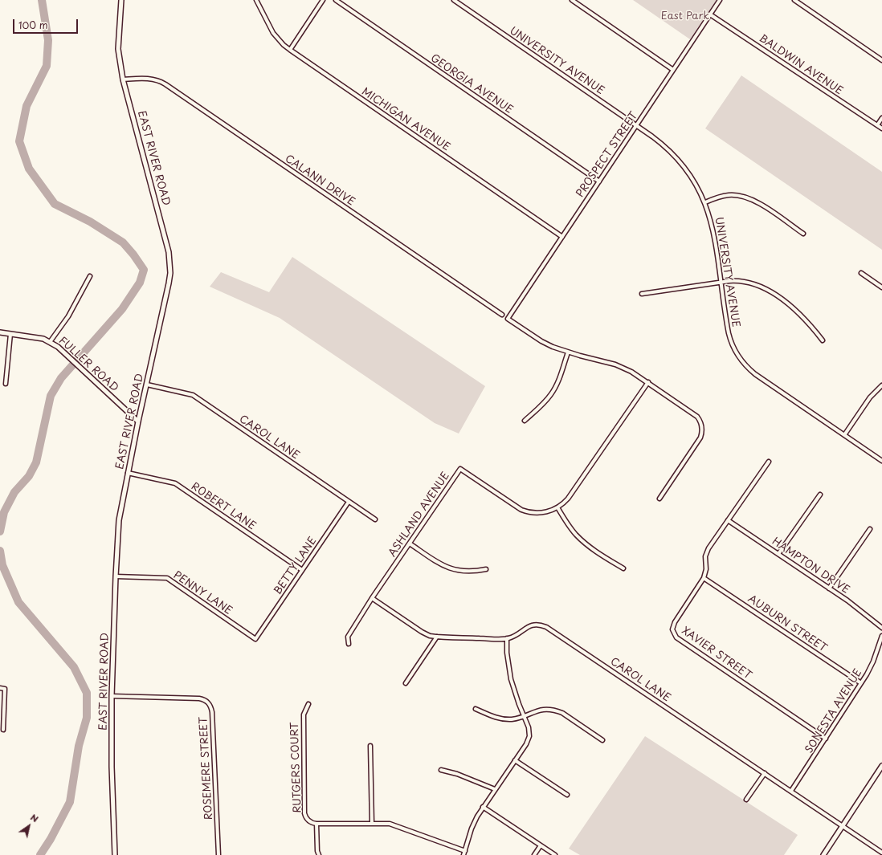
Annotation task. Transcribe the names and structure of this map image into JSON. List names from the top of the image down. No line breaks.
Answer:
{"streets":{"street":["UNIVERSITY AVENUE","BALDWIN AVENUE","GEORGIA AVENUE","MICHIGAN AVENUE","PROSPECT STREET","EAST RIVER ROAD","CALANN DRIVE","FULLER ROAD","CAROL LANE","ROBERT LANE","ASHLAND AVENUE","BETTY LANE","HAMPTON DRIVE","PENNY LANE","AUBURN STREET","XAVIER STREET","SONESTA AVENUE","RUTGERS COURT","ROSEMERE STREET"]},"crossings":[["UNIVERSITY AVENUE","PROSPECT STREET"],["BALDWIN AVENUE","PROSPECT STREET"],["GEORGIA AVENUE","PROSPECT STREET"],["MICHIGAN AVENUE","PROSPECT STREET"],["EAST RIVER ROAD","CALANN DRIVE"],["EAST RIVER ROAD","FULLER ROAD"],["EAST RIVER ROAD","CAROL LANE"],["EAST RIVER ROAD","ROBERT LANE"],["EAST RIVER ROAD","PENNY LANE"],["EAST RIVER ROAD","ROSEMERE STREET"],["CAROL LANE","ASHLAND AVENUE"],["CAROL LANE","BETTY LANE"],["CAROL LANE","SONESTA AVENUE"],["ROBERT LANE","BETTY LANE"],["BETTY LANE","PENNY LANE"],["HAMPTON DRIVE","XAVIER STREET"],["AUBURN STREET","XAVIER STREET"],["AUBURN STREET","SONESTA AVENUE"],["XAVIER STREET","SONESTA AVENUE"]],"parks":["East Park"],"scale_bar":"100 m","north":"top right"}
